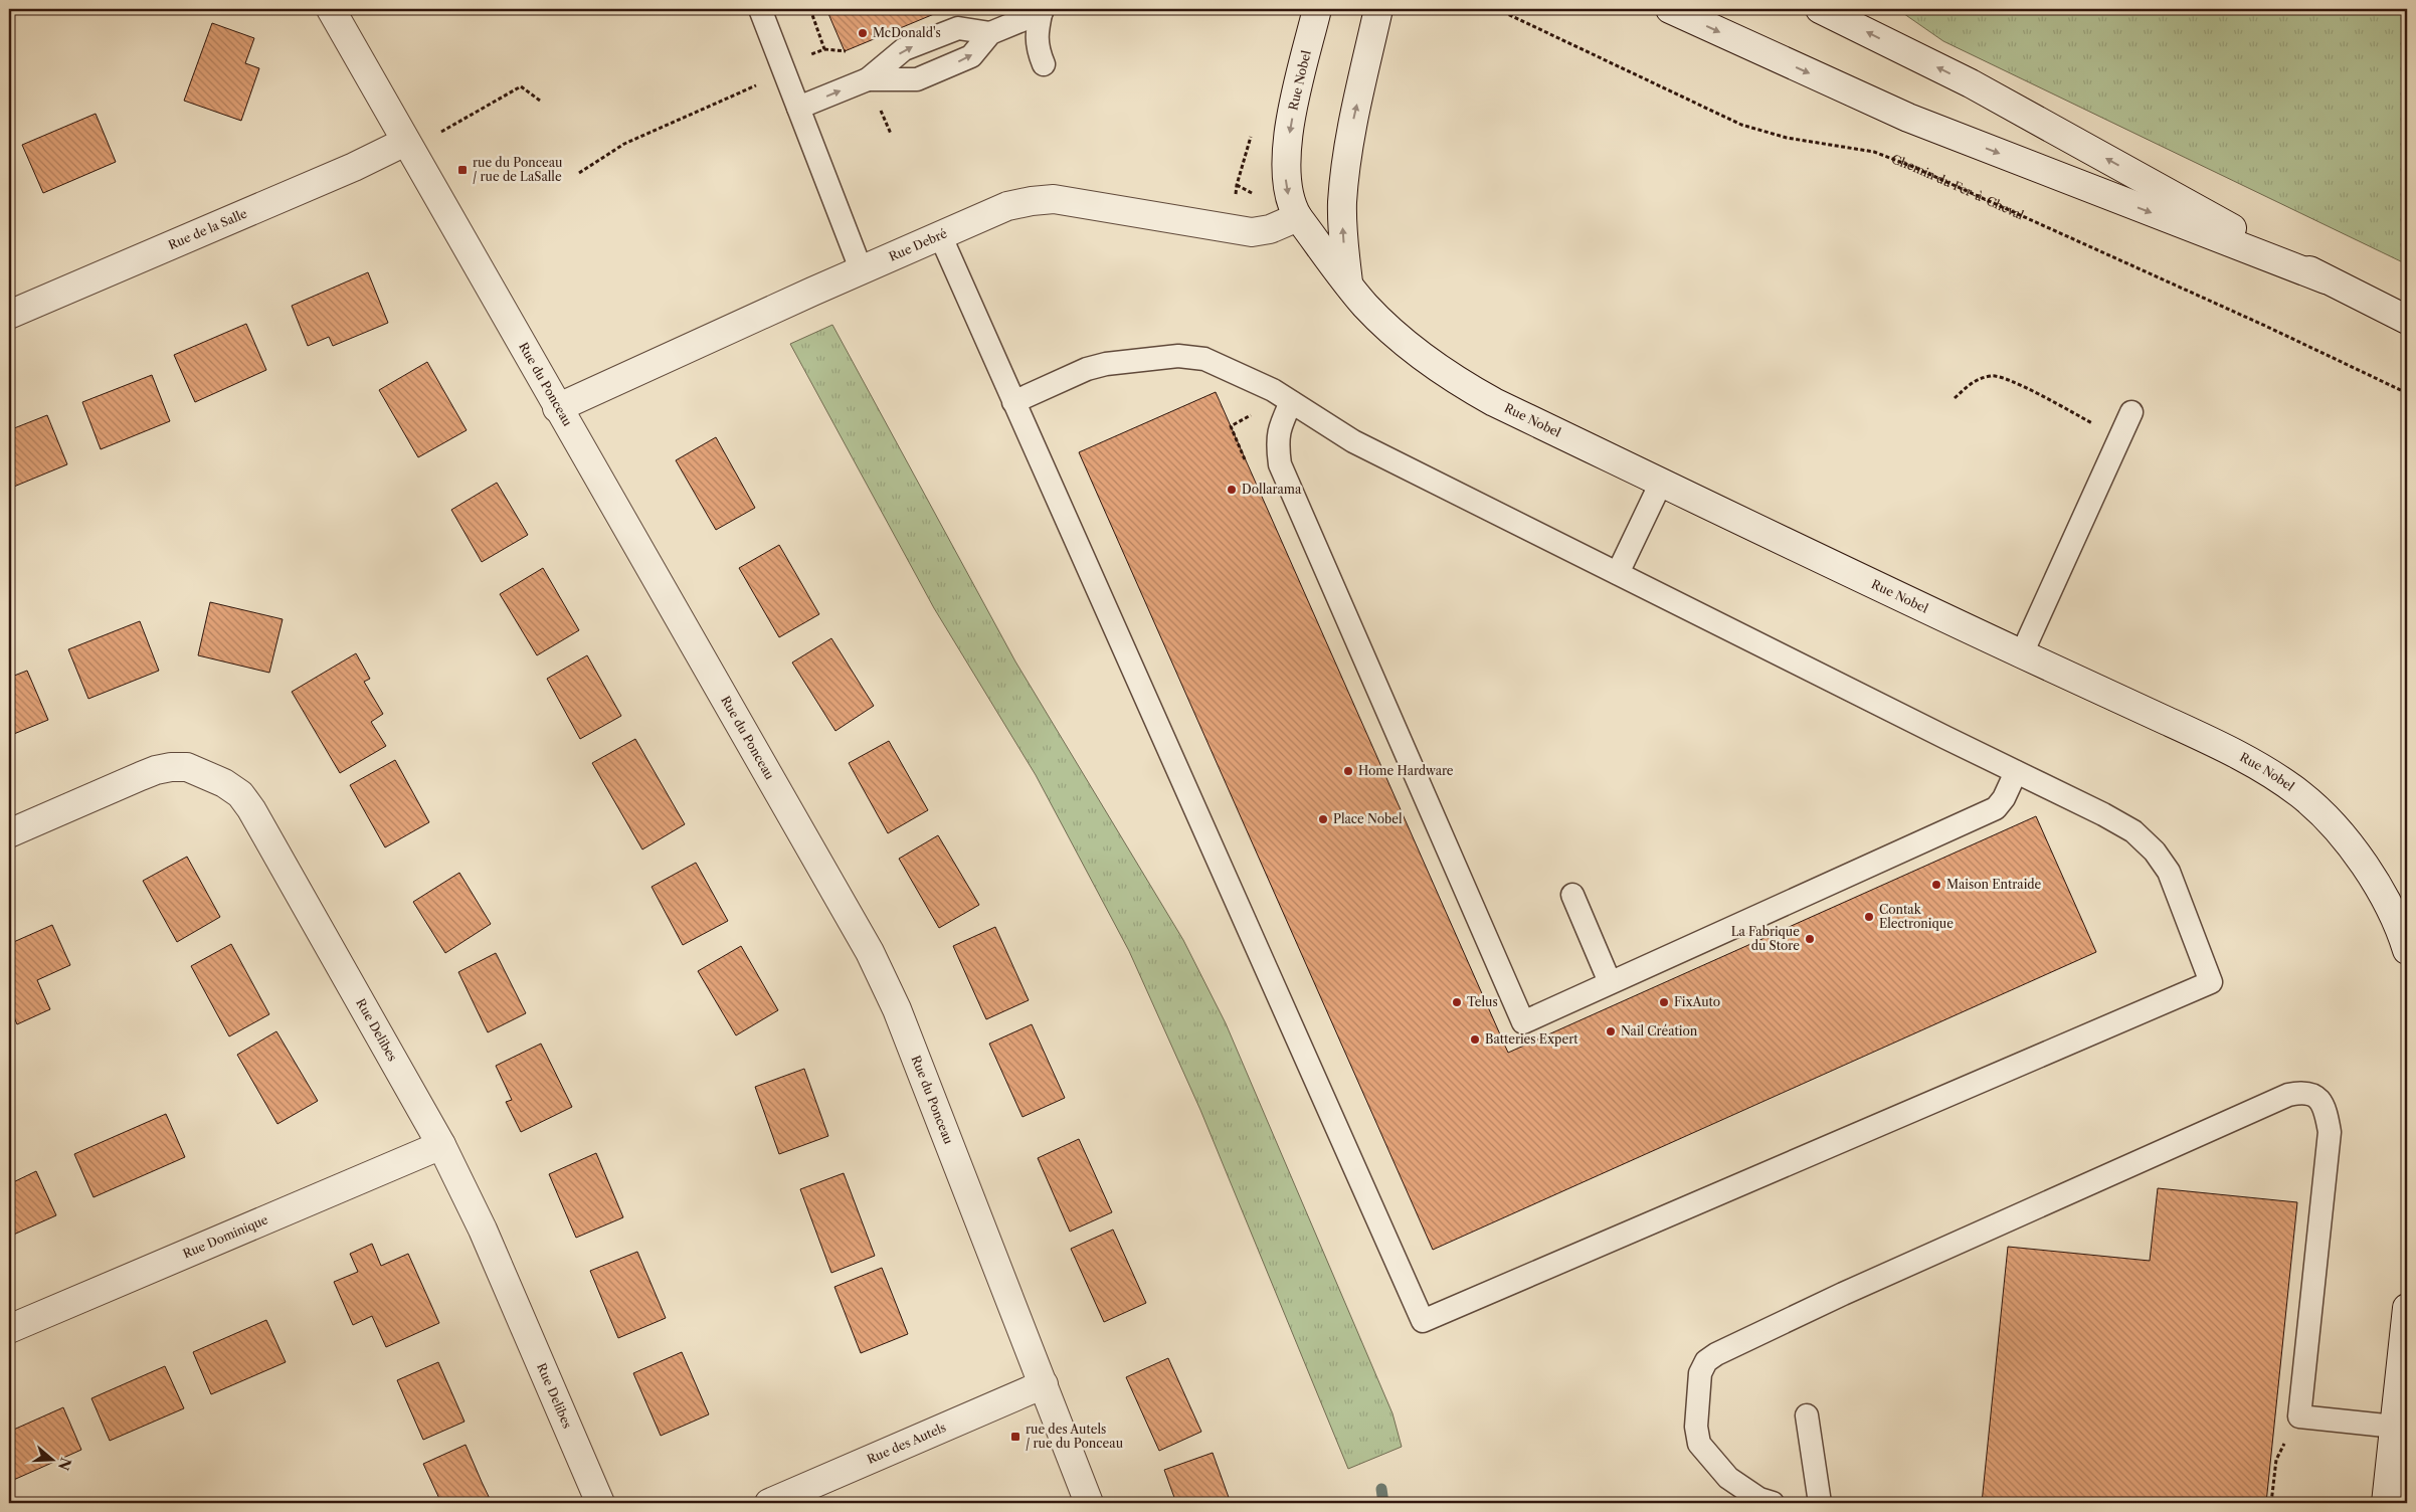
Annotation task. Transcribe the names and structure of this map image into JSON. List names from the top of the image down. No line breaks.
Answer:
{"streets":{"street":["Rue Nobel","Rue de la Salle","Rue Debré","Rue du Ponceau","Rue Delibes","Rue Dominique","Rue des Autels"],"path":["Chemin du Fer-à-Cheval"]},"crossings":[["Rue Nobel","Rue Debré"],["Rue de la Salle","Rue du Ponceau"],["Rue Debré","Rue du Ponceau"],["Rue du Ponceau","Rue des Autels"],["Rue Delibes","Rue Dominique"]],"places":{"other":["McDonald's","Dollarama","Home Hardware","Place Nobel","Maison Entraide","Contak Electronique","La Fabrique du Store","Telus","FixAuto","Nail Création","Batteries Expert"],"transit":["rue du Ponceau / rue de LaSalle","rue des Autels / rue du Ponceau"]},"north":"right"}
